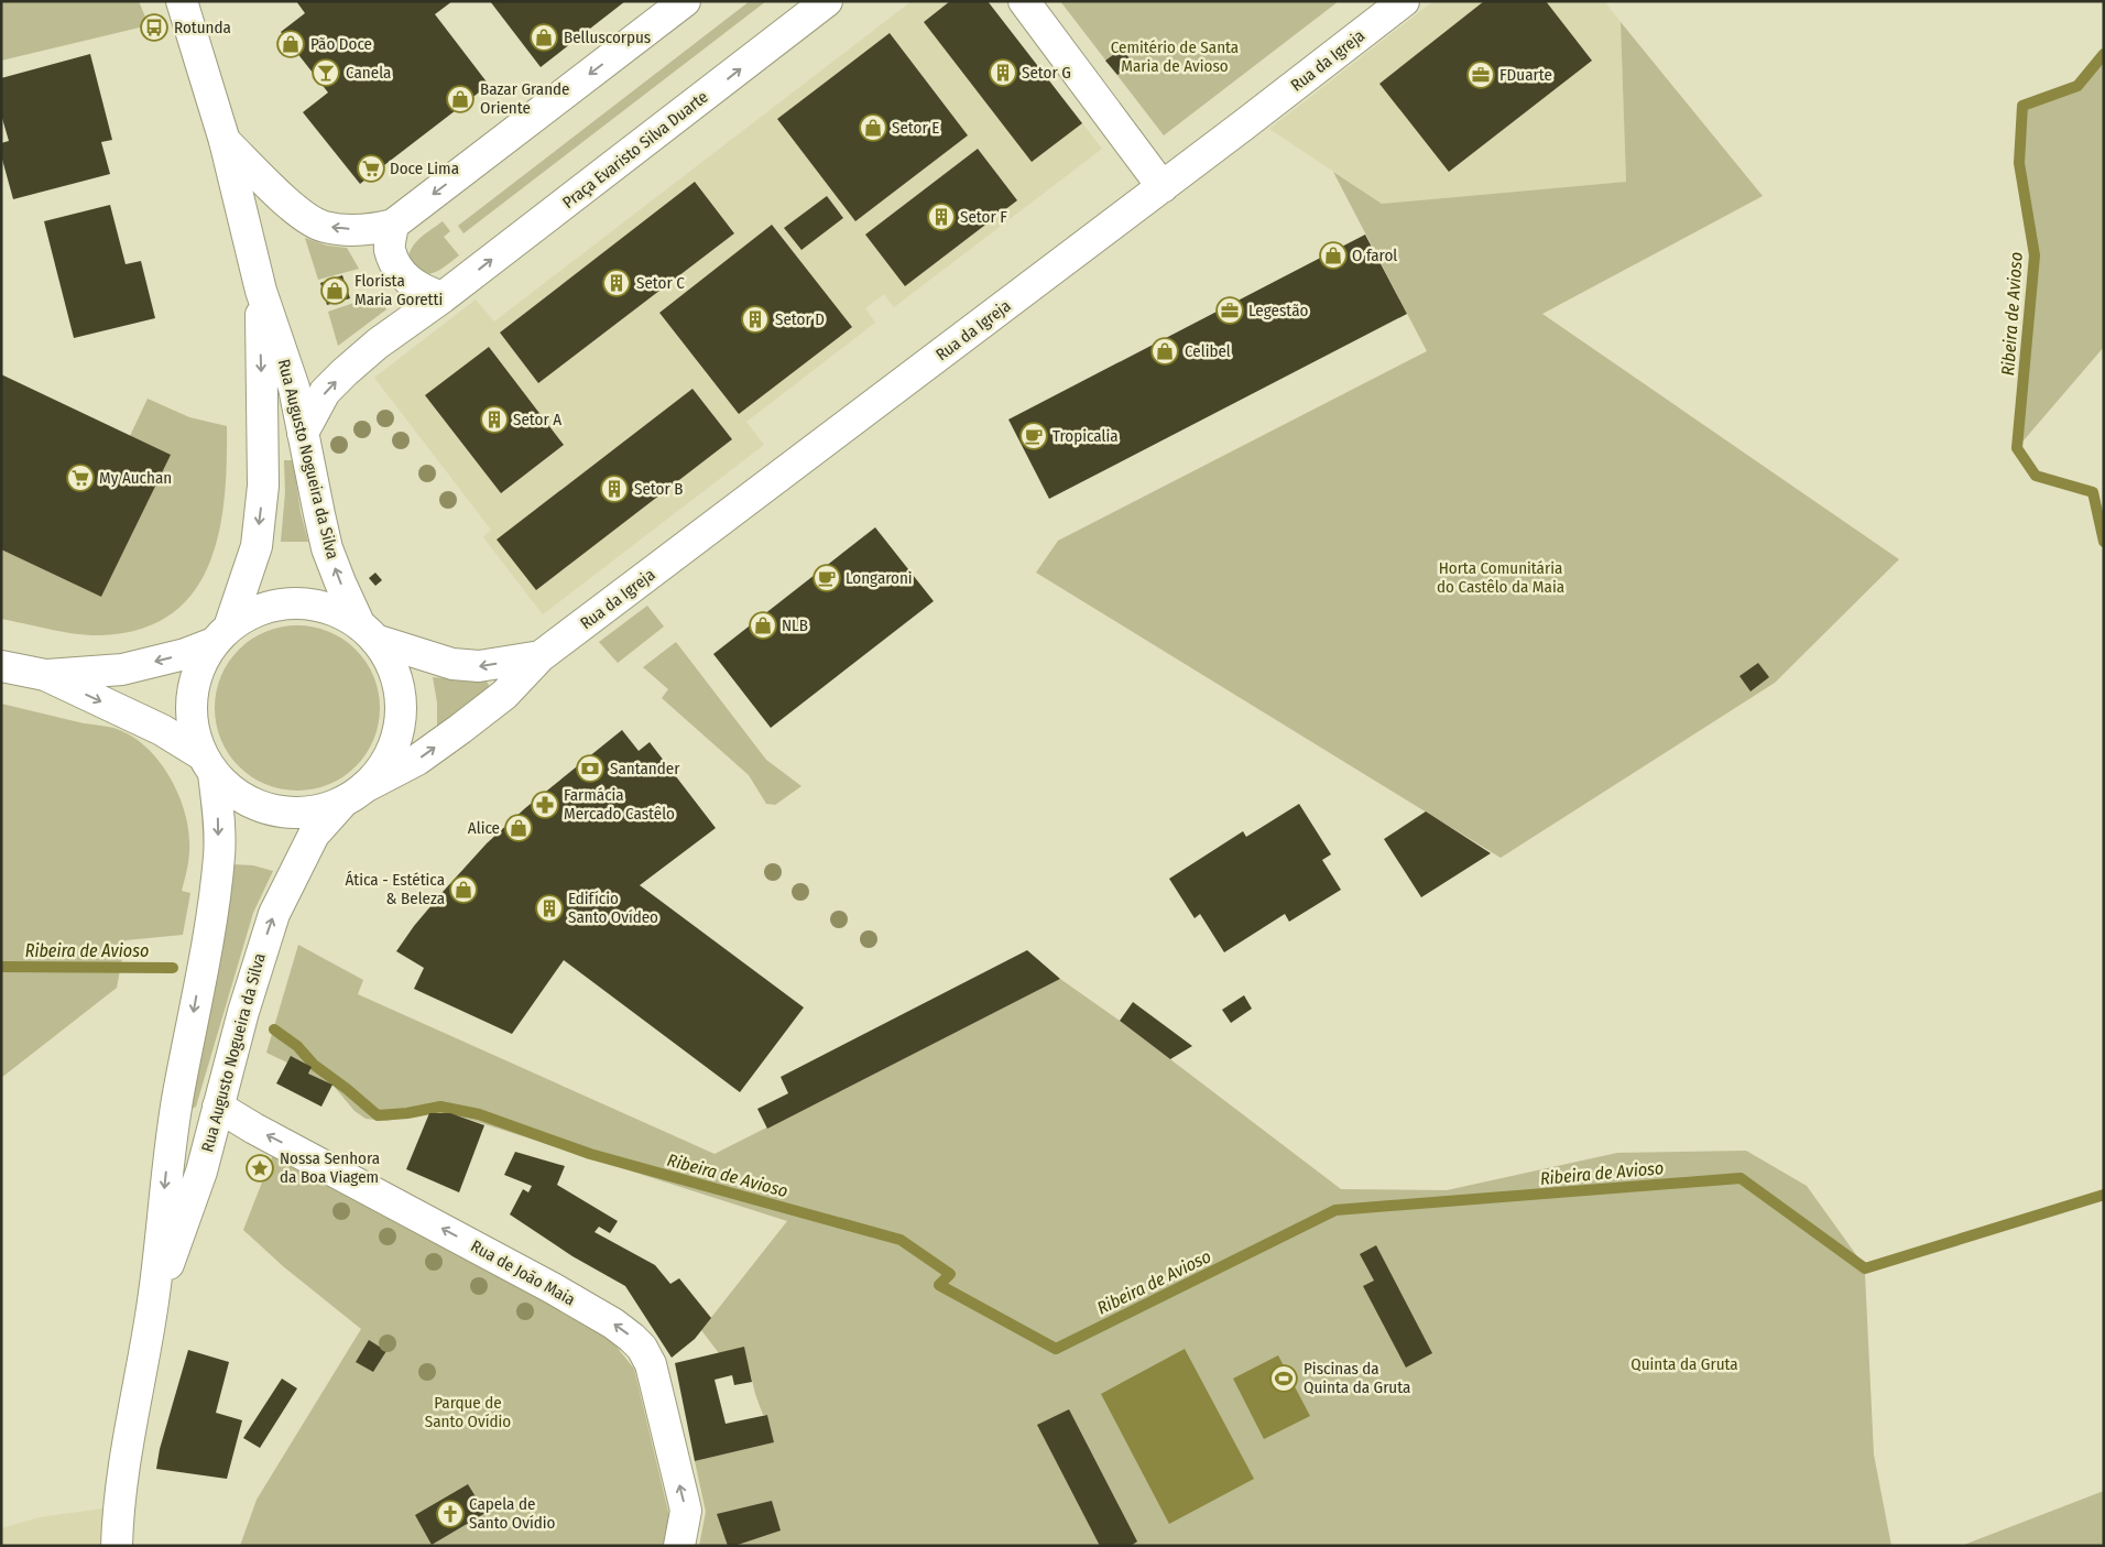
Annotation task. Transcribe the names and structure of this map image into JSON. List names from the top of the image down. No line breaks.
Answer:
{"streets":{"street":["Rua da Igreja","Praça Evaristo Silva Duarte","Rua Augusto Nogueira da Silva","Rua de João Maia"]},"crossings":[["Rua da Igreja","Rua Augusto Nogueira da Silva"],["Praça Evaristo Silva Duarte","Rua Augusto Nogueira da Silva"],["Rua Augusto Nogueira da Silva","Rua de João Maia"]],"one_way":["Rua de João Maia"],"water":["Ribeira de Avioso"],"parks":["Cemitério de Santa Maria de Avioso","Horta Comunitária do Castêlo da Maia","Quinta da Gruta","Parque de Santo Ovídio"],"places":{"bus stop":["Rotunda"],"shop":["Belluscorpus","Pão Doce","Bazar Grande Oriente","Setor E","O farol","Florista Maria Goretti","Celibel","NLB","Alice","Ática - Estética & Beleza"],"bar":["Canela"],"building":["Setor G","Setor F","Setor C","Setor D","Setor A","Setor B","Edifício Santo Ovídeo"],"office":["FDuarte","Legestão"],"supermarket":["Doce Lima","My Auchan"],"cafe":["Tropicalia","Longaroni"],"bank":["Santander"],"pharmacy":["Farmácia Mercado Castêlo"],"place":["Nossa Senhora da Boa Viagem"],"sports":["Piscinas da Quinta da Gruta"],"church":["Capela de Santo Ovídio"]}}
